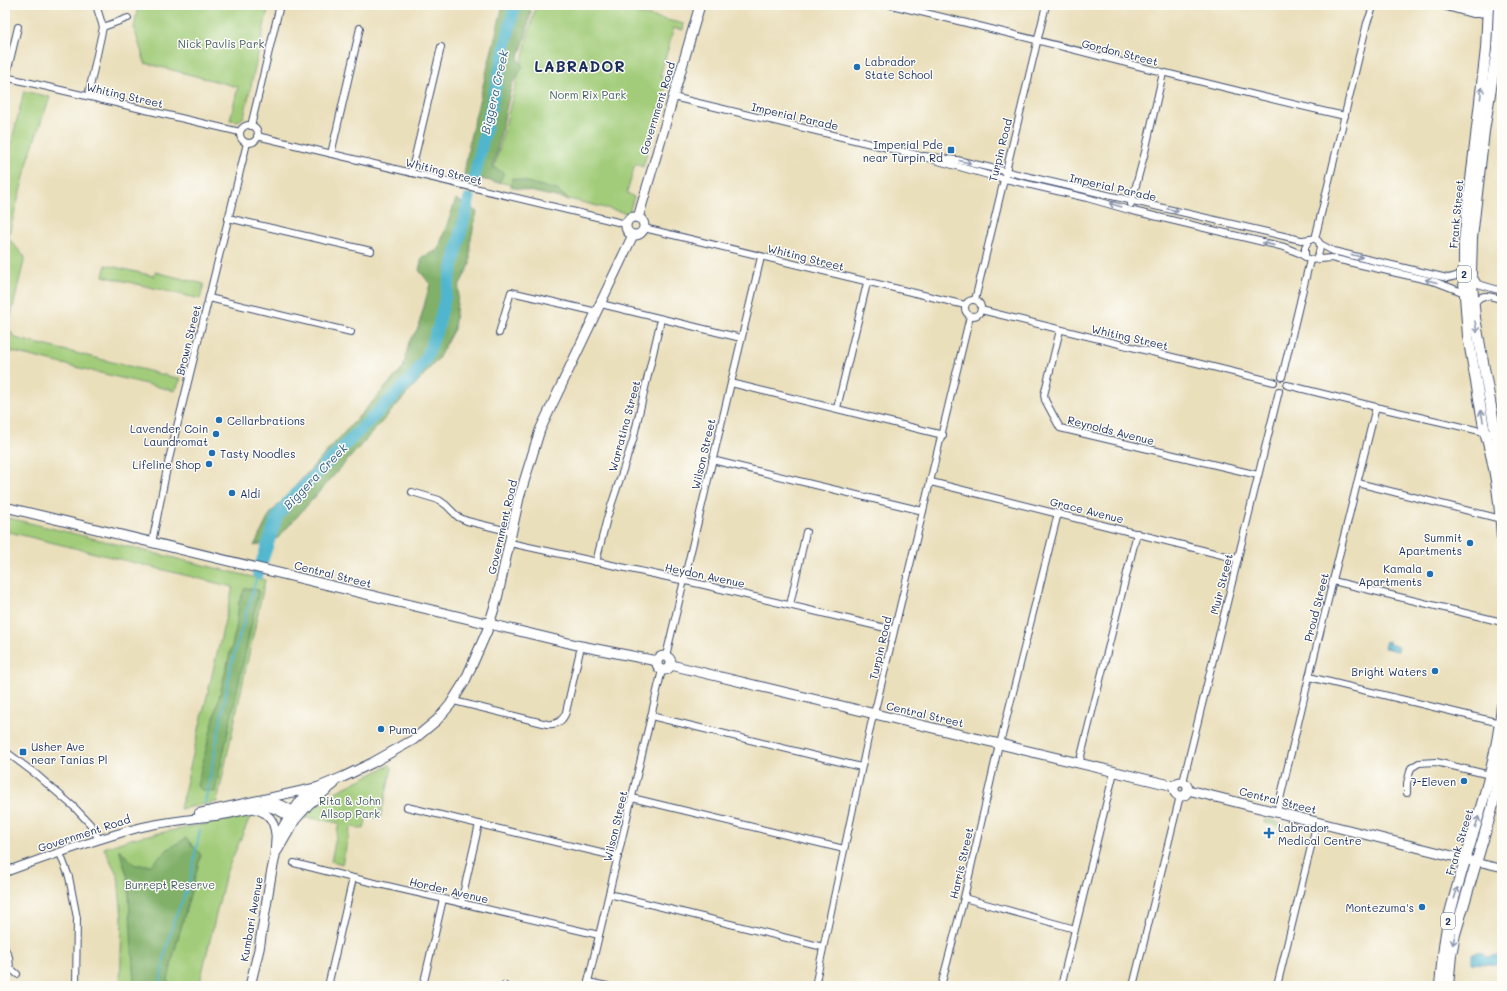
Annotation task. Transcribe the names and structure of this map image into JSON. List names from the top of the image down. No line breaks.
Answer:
{"streets":{"highway":["Frank Street","2"],"main road":["Government Road","Central Street","Kumbari Avenue"],"street":["Gordon Street","Whiting Street","Imperial Parade","Turpin Road","Brown Street","Warratina Street","Reynolds Avenue","Wilson Street","Grace Avenue","Heydon Avenue","Muir Street","Proud Street","Harris Street","Horder Avenue"]},"crossings":[["Gordon Street","Turpin Road"],["Whiting Street","Government Road"],["Whiting Street","Turpin Road"],["Whiting Street","Brown Street"],["Whiting Street","Reynolds Avenue"],["Whiting Street","Wilson Street"],["Whiting Street","Muir Street"],["Government Road","Imperial Parade"],["Government Road","Central Street"],["Government Road","Heydon Avenue"],["Government Road","Kumbari Avenue"],["Imperial Parade","Turpin Road"],["Imperial Parade","Frank Street"],["Turpin Road","Grace Avenue"],["Turpin Road","Central Street"],["Turpin Road","Heydon Avenue"],["Frank Street","Central Street"],["Brown Street","Central Street"],["Warratina Street","Heydon Avenue"],["Reynolds Avenue","Muir Street"],["Wilson Street","Central Street"],["Wilson Street","Heydon Avenue"],["Wilson Street","Horder Avenue"],["Grace Avenue","Muir Street"],["Grace Avenue","Harris Street"],["Central Street","Muir Street"],["Central Street","Proud Street"],["Central Street","Harris Street"]],"districts":["LABRADOR"],"water":["Biggera Creek"],"parks":["Nick Pavlis Park","Norm Rix Park","Rita & John Allsop Park","Burrept Reserve"],"places":{"other":["Labrador State School","Cellarbrations","Lavender Coin Laundromat","Tasty Noodles","Lifeline Shop","Aldi","Summit Apartments","Kamala Apartments","Bright Waters","Puma","7-Eleven","Montezuma's"],"transit":["Imperial Pde near Turpin Rd","Usher Ave near Tanias Pl"],"health":["Labrador Medical Centre"]}}
